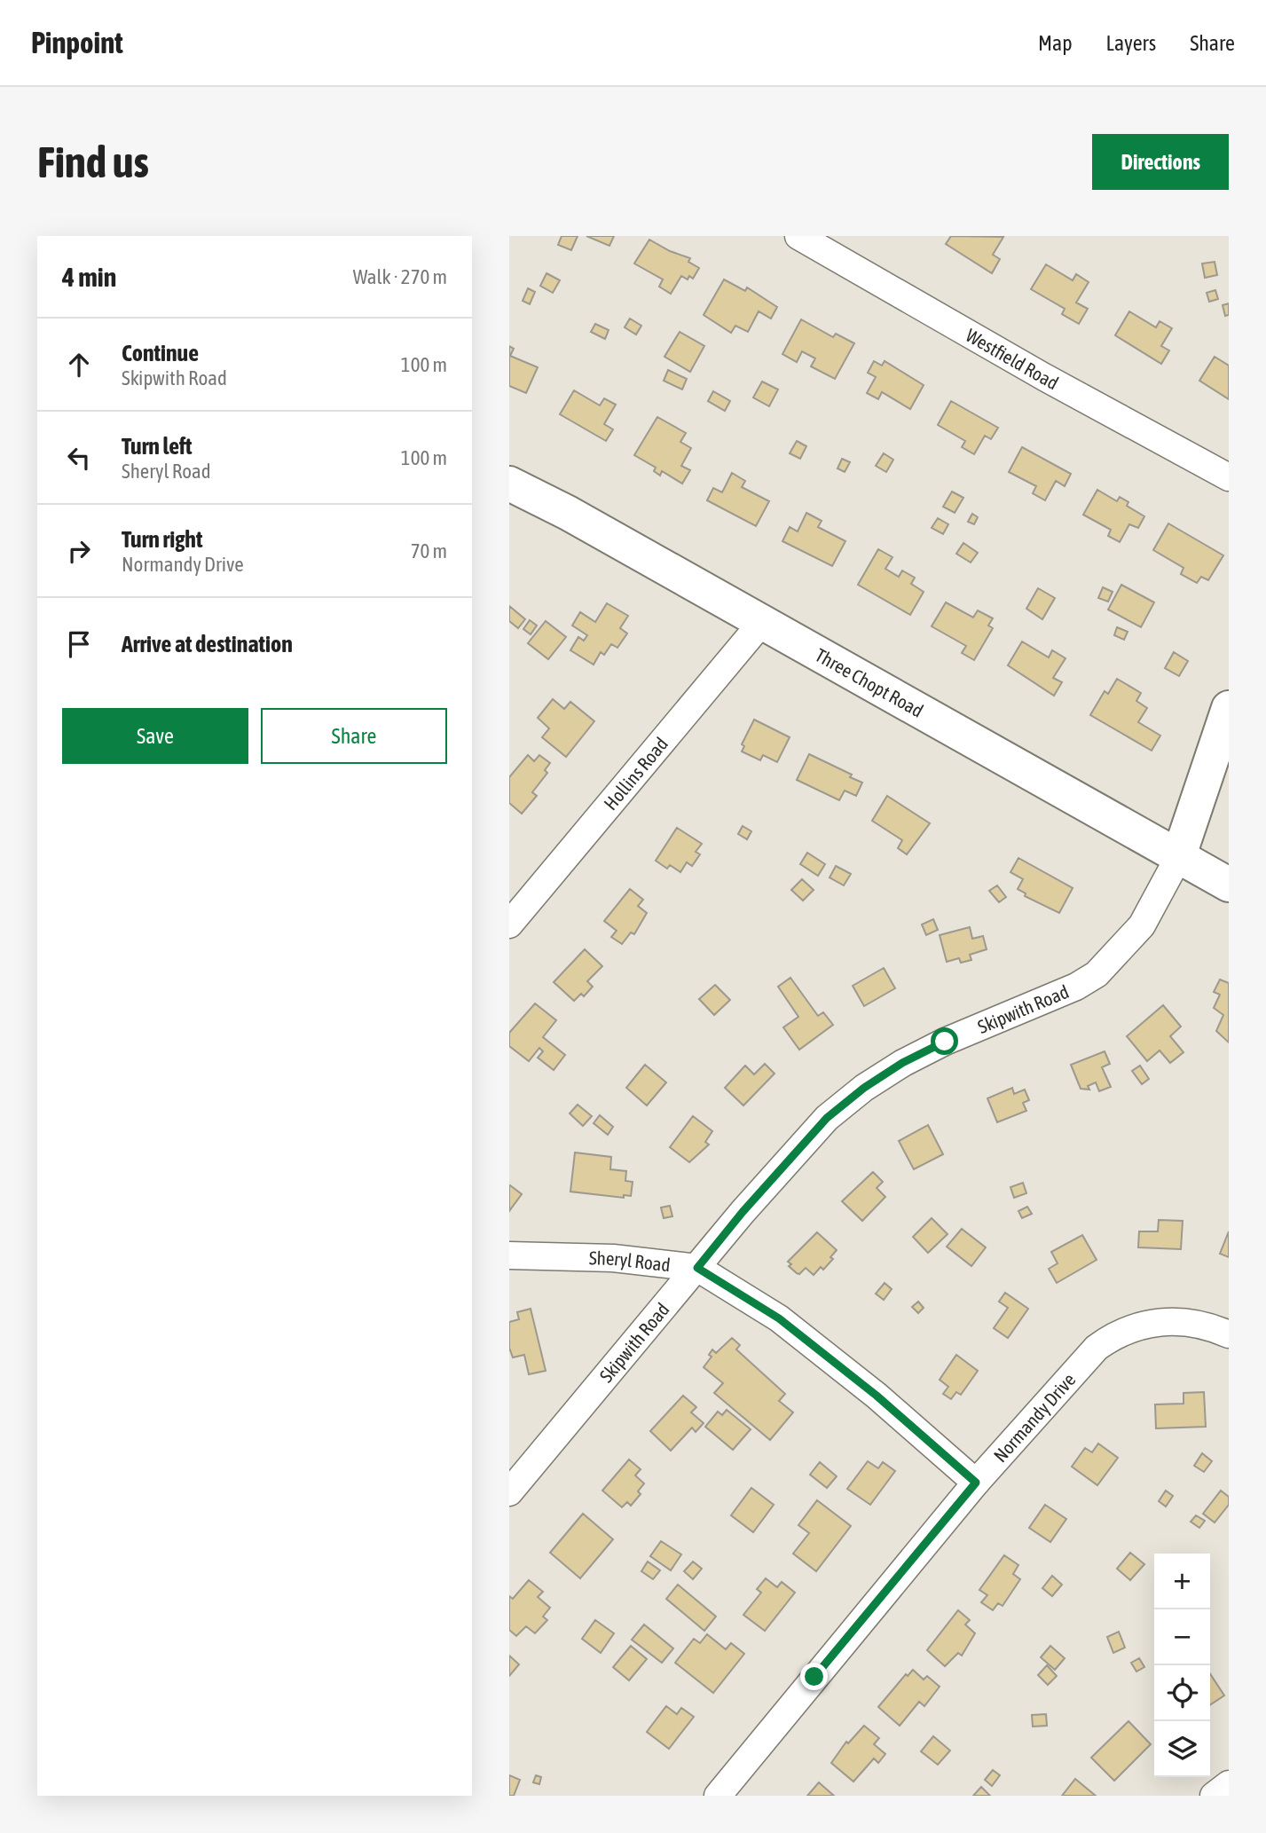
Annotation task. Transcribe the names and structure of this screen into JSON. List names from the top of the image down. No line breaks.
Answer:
{"streets":{"main road":["Three Chopt Road","Skipwith Road"],"street":["Westfield Road","Hollins Road","Sheryl Road","Normandy Drive"]},"crossings":[["Three Chopt Road","Hollins Road"],["Three Chopt Road","Skipwith Road"],["Skipwith Road","Sheryl Road"],["Sheryl Road","Normandy Drive"]],"page":{"header":"Pinpoint","nav":["Map","Layers","Share"],"buttons":["Directions",["Save","Share"]],"title":"Find us","heading":["4 min","Walk · 270 m"],"list":[["Continue","Skipwith Road","100 m"],["Turn left","Sheryl Road","100 m"],["Turn right","Normandy Drive","70 m"],"Arrive at destination"],"map_buttons":["+","−"]}}
